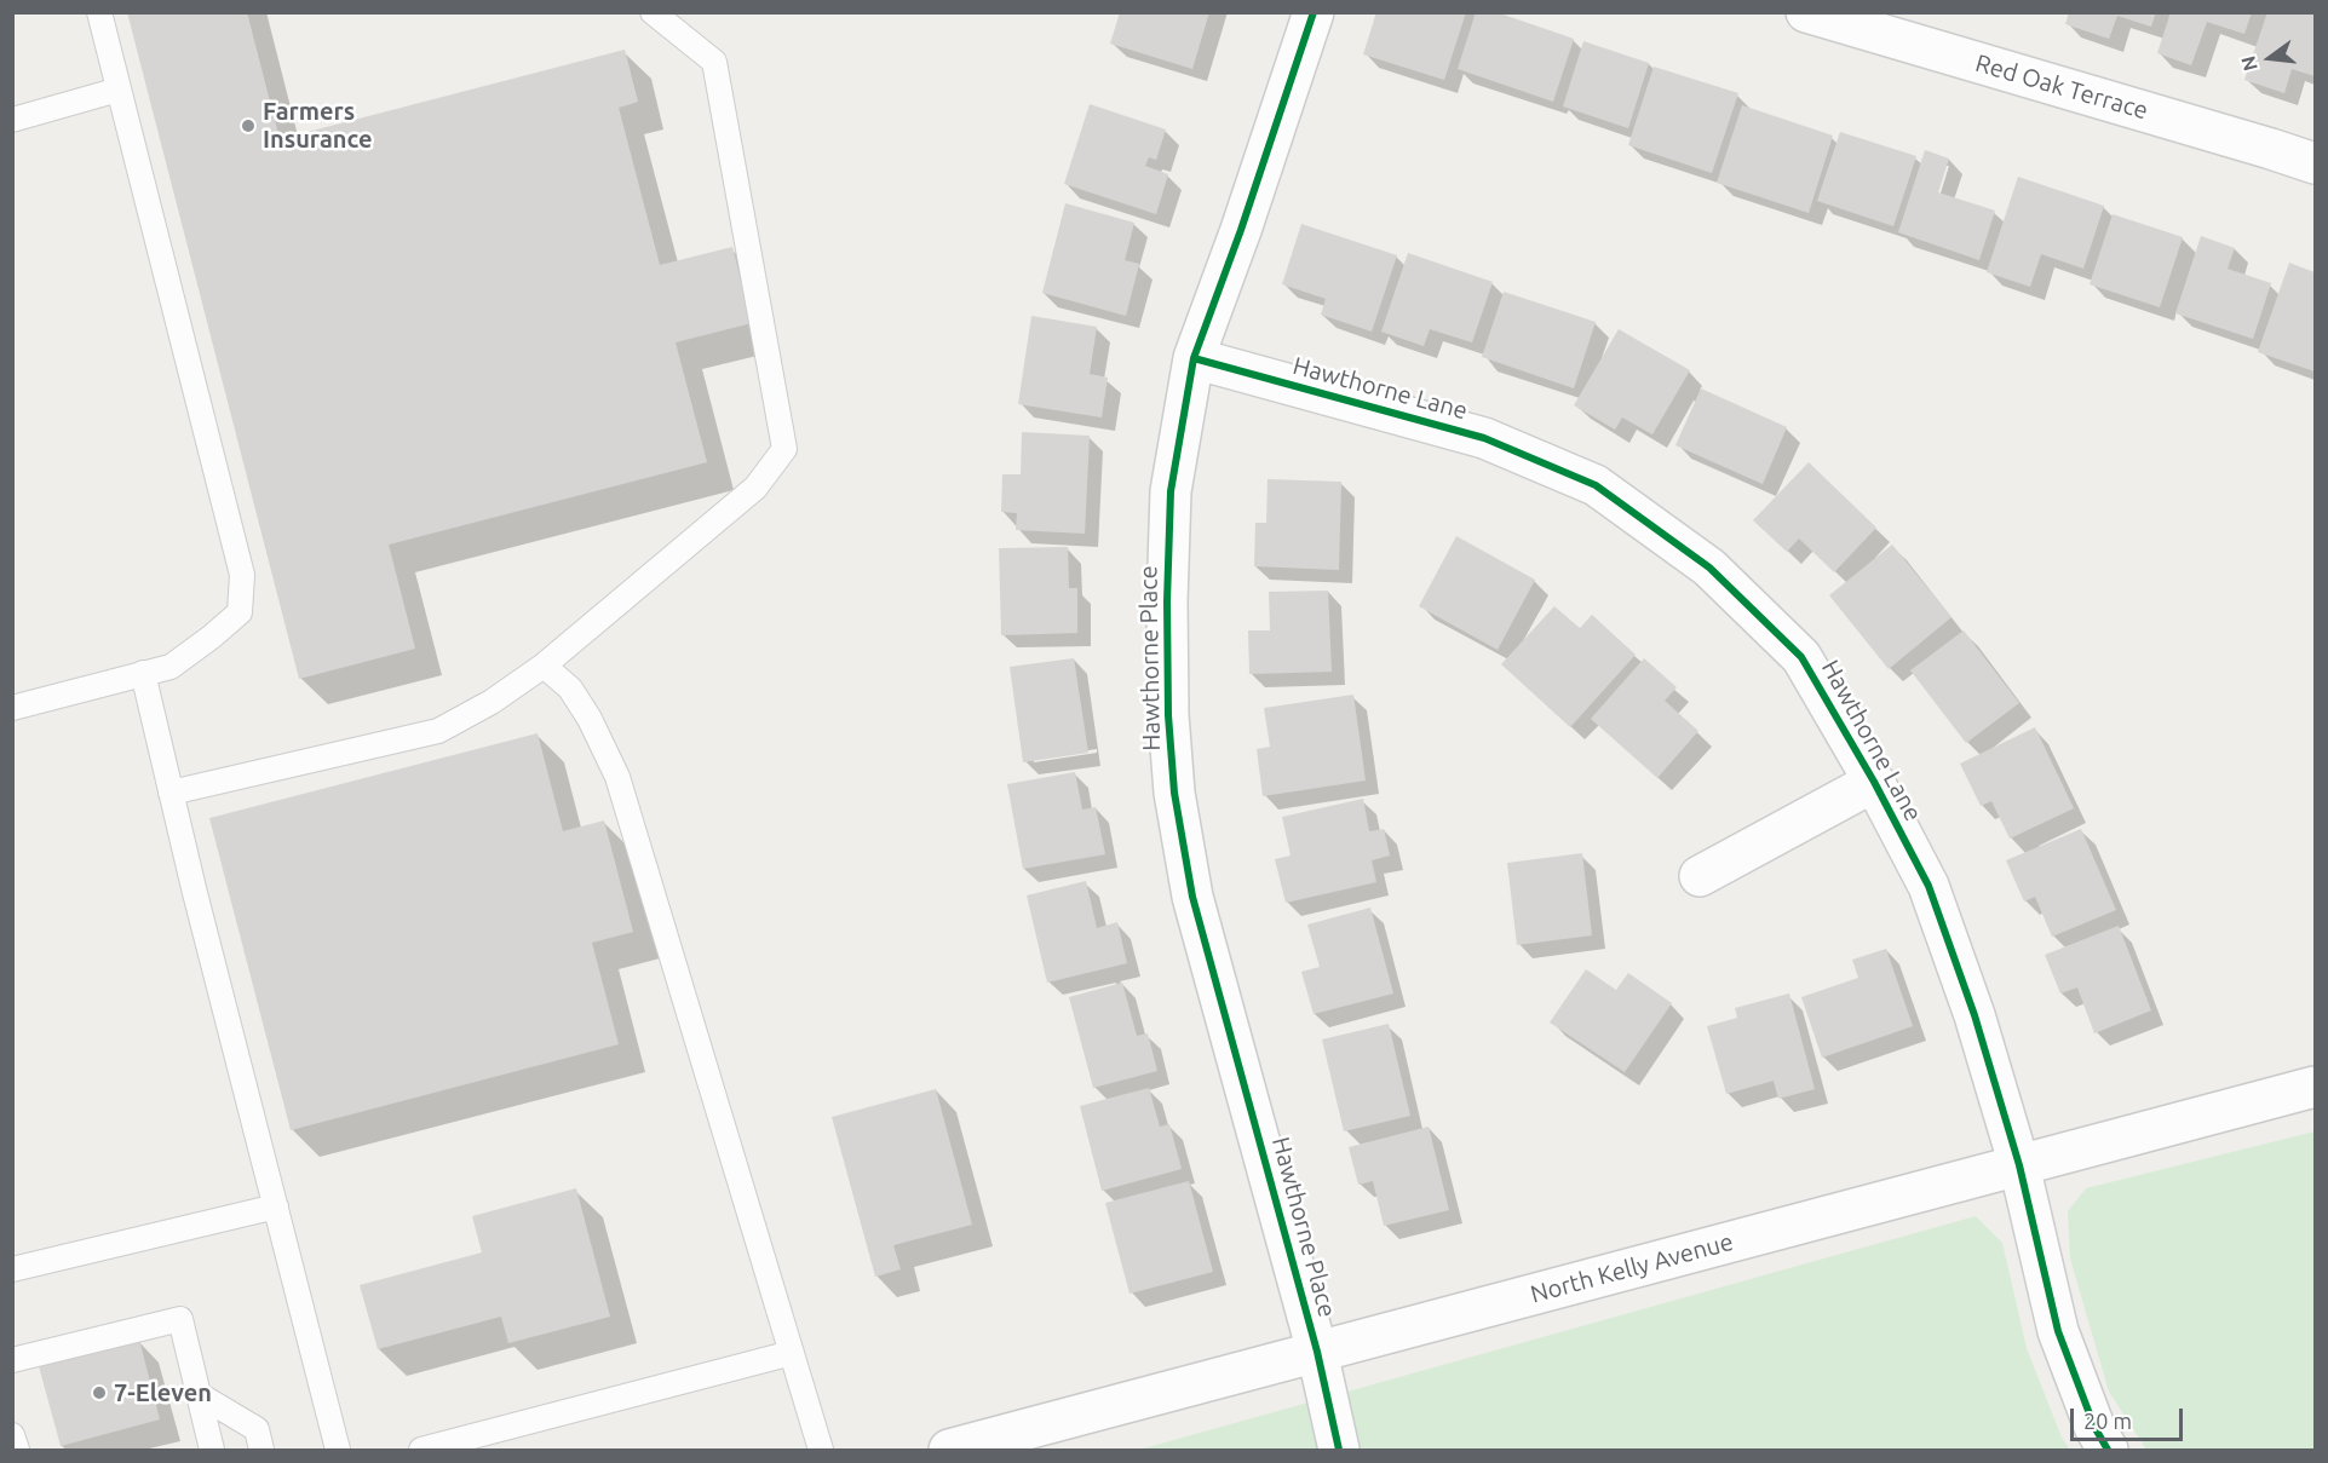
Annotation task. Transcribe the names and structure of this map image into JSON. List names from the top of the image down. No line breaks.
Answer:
{"streets":{"street":["Red Oak Terrace","Hawthorne Lane","Hawthorne Place","North Kelly Avenue"]},"crossings":[["Hawthorne Lane","Hawthorne Place"],["Hawthorne Lane","North Kelly Avenue"],["Hawthorne Place","North Kelly Avenue"]],"places":["Farmers Insurance","7-Eleven"],"scale_bar":"20 m","north":"left"}
